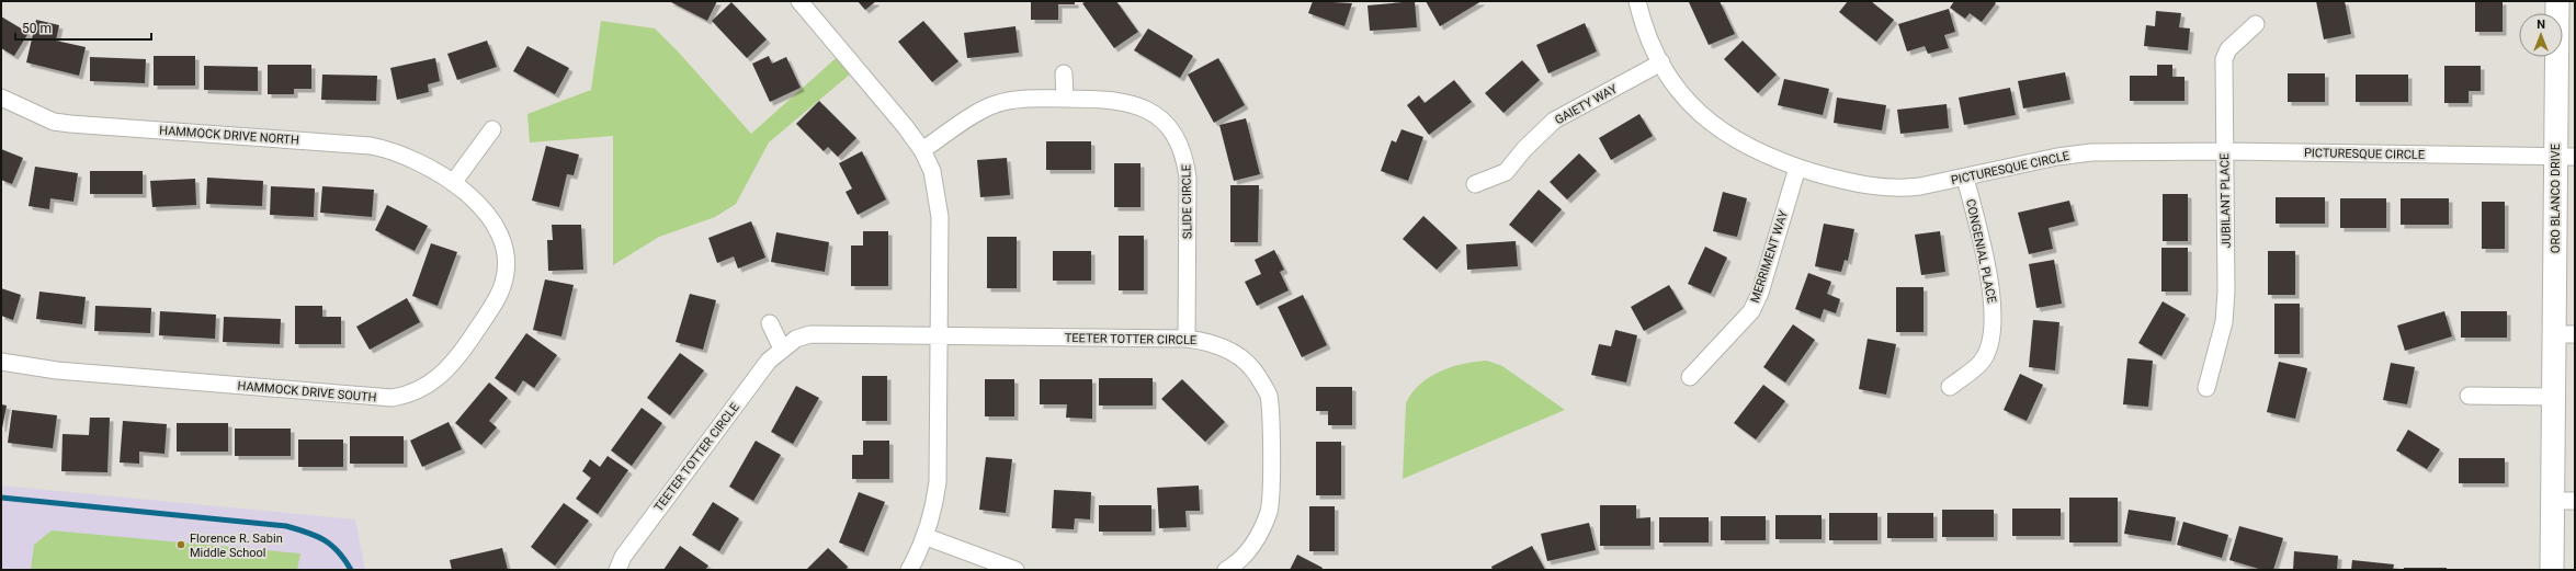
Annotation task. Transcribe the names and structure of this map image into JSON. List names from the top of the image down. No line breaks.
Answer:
{"streets":{"street":["GAIETY WAY","HAMMOCK DRIVE NORTH","PICTURESQUE CIRCLE","ORO BLANCO DRIVE","JUBILANT PLACE","SLIDE CIRCLE","CONGENIAL PLACE","MERRIMENT WAY","TEETER TOTTER CIRCLE","HAMMOCK DRIVE SOUTH"]},"crossings":[["GAIETY WAY","PICTURESQUE CIRCLE"],["HAMMOCK DRIVE NORTH","HAMMOCK DRIVE SOUTH"],["PICTURESQUE CIRCLE","ORO BLANCO DRIVE"],["PICTURESQUE CIRCLE","JUBILANT PLACE"],["PICTURESQUE CIRCLE","CONGENIAL PLACE"],["PICTURESQUE CIRCLE","MERRIMENT WAY"],["SLIDE CIRCLE","TEETER TOTTER CIRCLE"]],"places":["Florence R. Sabin Middle School"],"scale_bar":"50 m","north":"top"}
